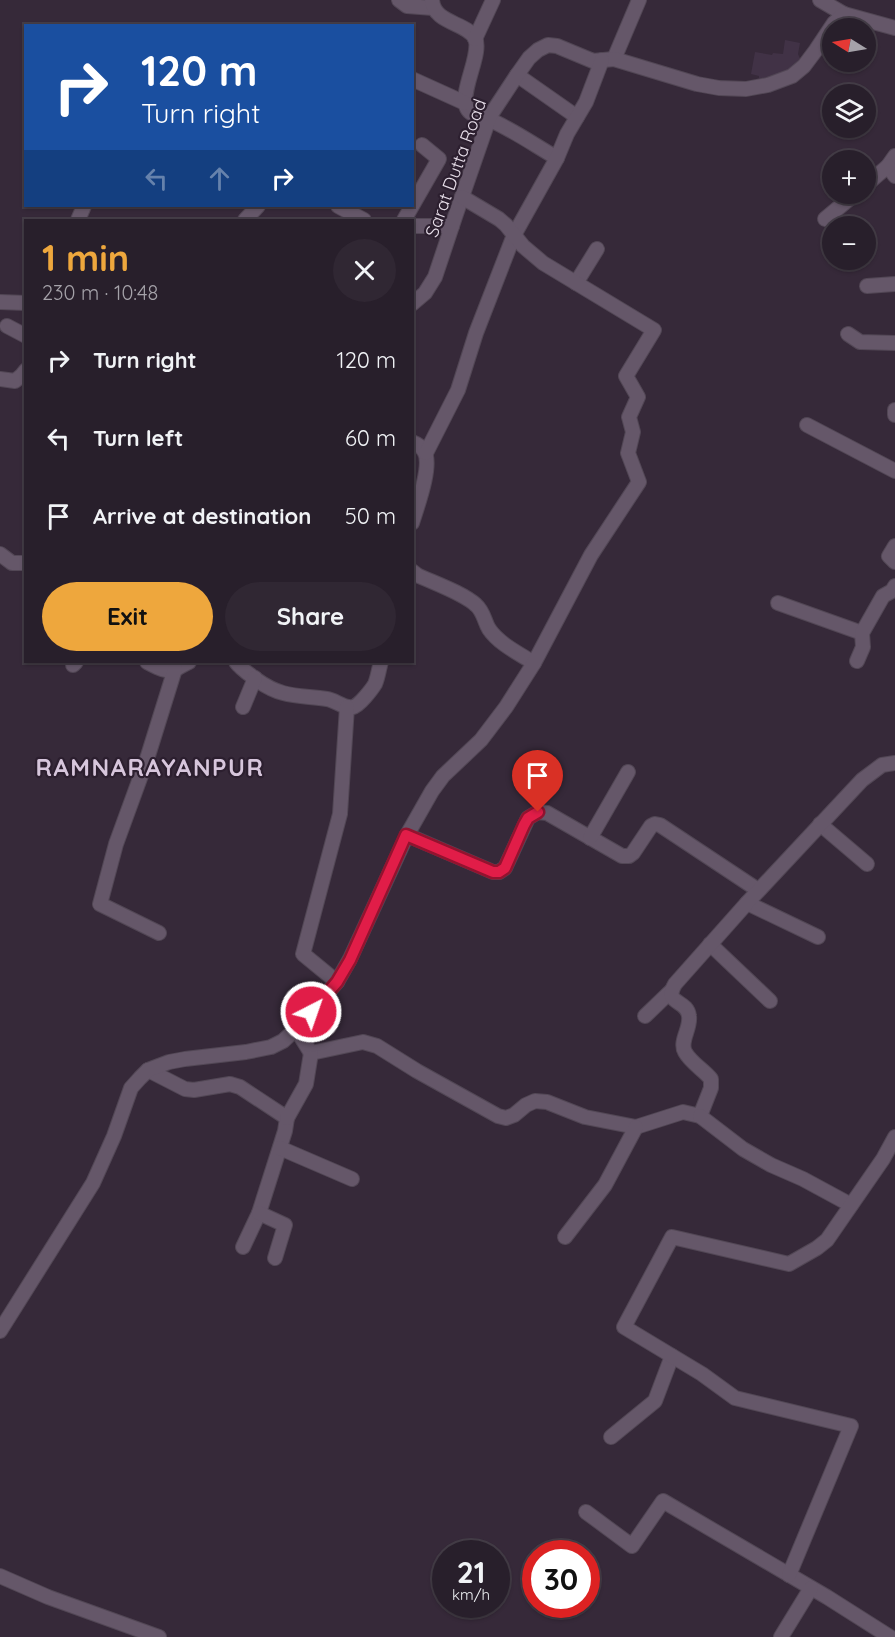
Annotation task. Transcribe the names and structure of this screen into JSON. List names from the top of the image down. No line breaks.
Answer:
{"streets":{"street":["Sarat Dutta Road"]},"districts":["RAMNARAYANPUR"],"north":"left","page":{"map_buttons":["+","−"],"turn":["120 m","Turn right"],"heading":["1 min","230 m · 10:48"],"list":[{"name":"Turn right","value":"120 m"},{"name":"Turn left","value":"60 m"},{"name":"Arrive at destination","value":"50 m"}],"buttons":["Exit","Share"],"speed":"21 km/h","limit":"30"}}
